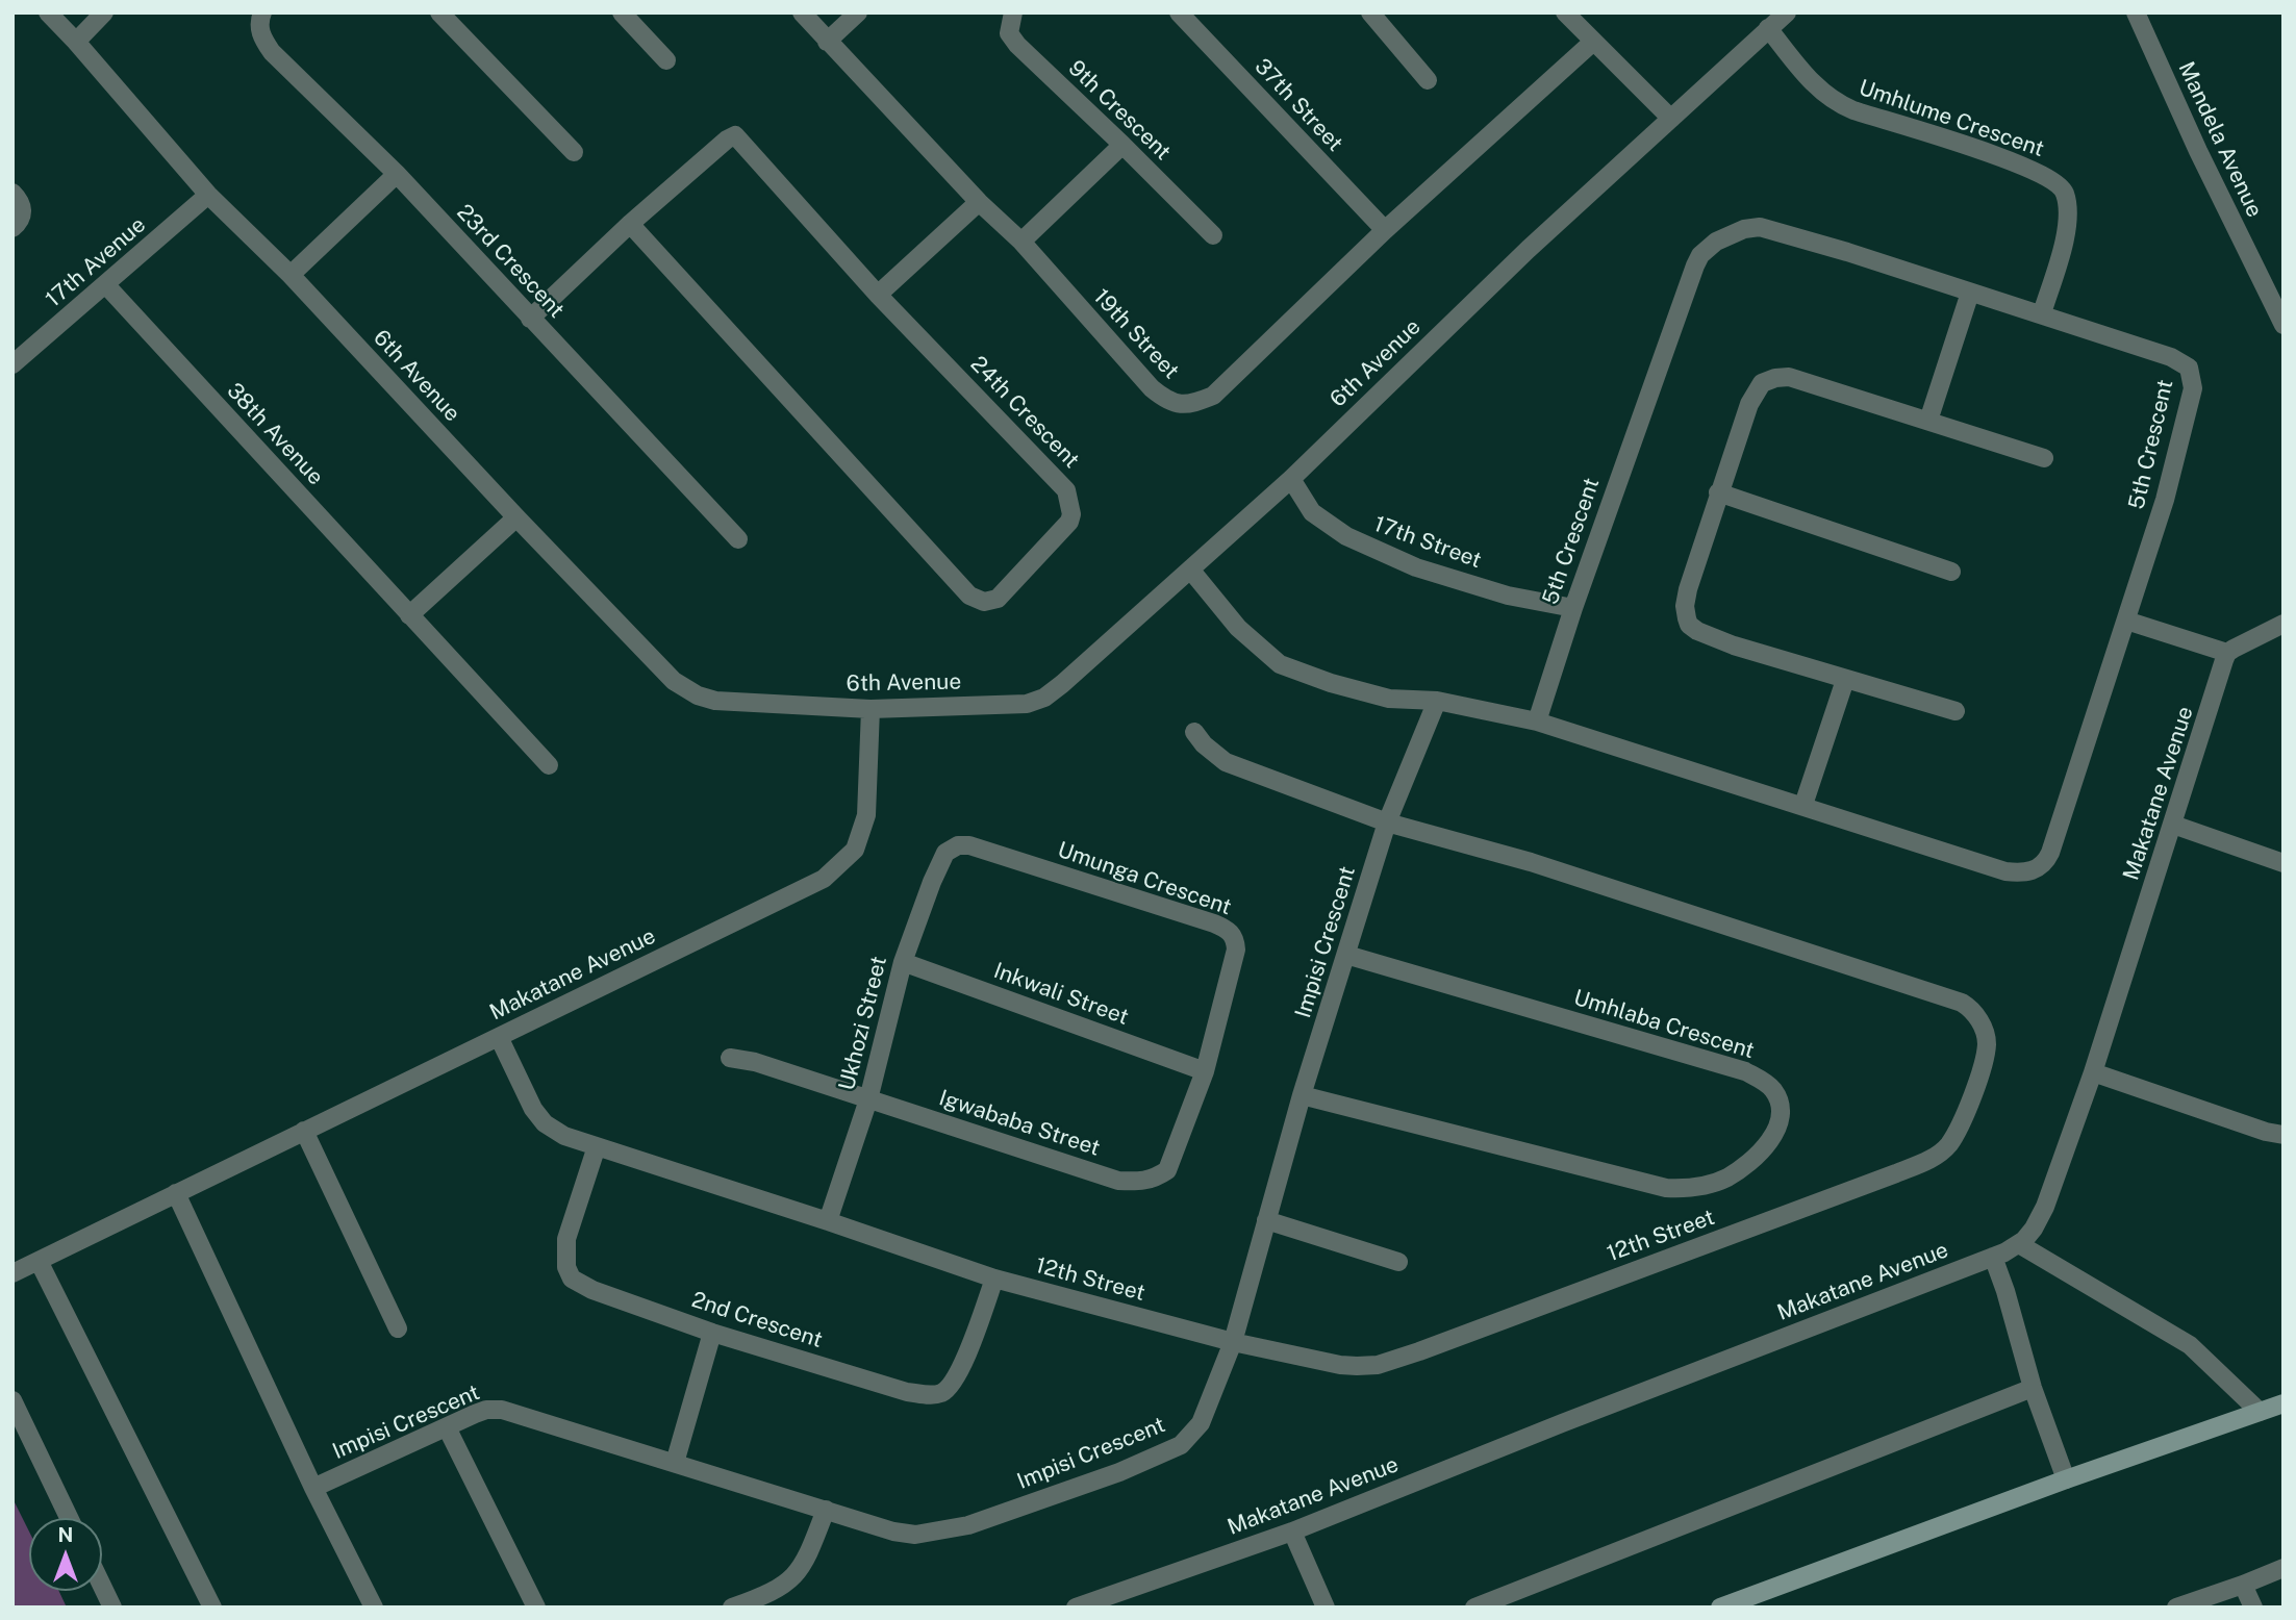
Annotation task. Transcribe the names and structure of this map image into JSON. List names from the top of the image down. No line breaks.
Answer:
{"streets":{"street":["37th Street","9th Crescent","Umhlume Crescent","Mandela Avenue","23rd Crescent","17th Avenue","19th Street","6th Avenue","24th Crescent","38th Avenue","5th Crescent","17th Street","Makatane Avenue","Umunga Crescent","Impisi Crescent","Inkwali Street","Ukhozi Street","Umhlaba Crescent","Igwababa Street","12th Street","2nd Crescent"]},"crossings":[["37th Street","19th Street"],["Umhlume Crescent","6th Avenue"],["Umhlume Crescent","5th Crescent"],["23rd Crescent","24th Crescent"],["17th Avenue","6th Avenue"],["17th Avenue","38th Avenue"],["6th Avenue","5th Crescent"],["6th Avenue","17th Street"],["6th Avenue","Makatane Avenue"],["5th Crescent","17th Street"],["5th Crescent","Impisi Crescent"],["Makatane Avenue","12th Street"],["Umunga Crescent","Inkwali Street"],["Umunga Crescent","Ukhozi Street"],["Umunga Crescent","Igwababa Street"],["Impisi Crescent","Umhlaba Crescent"],["Impisi Crescent","12th Street"],["Inkwali Street","Ukhozi Street"],["Ukhozi Street","Igwababa Street"],["Ukhozi Street","12th Street"],["12th Street","2nd Crescent"]],"north":"top"}
